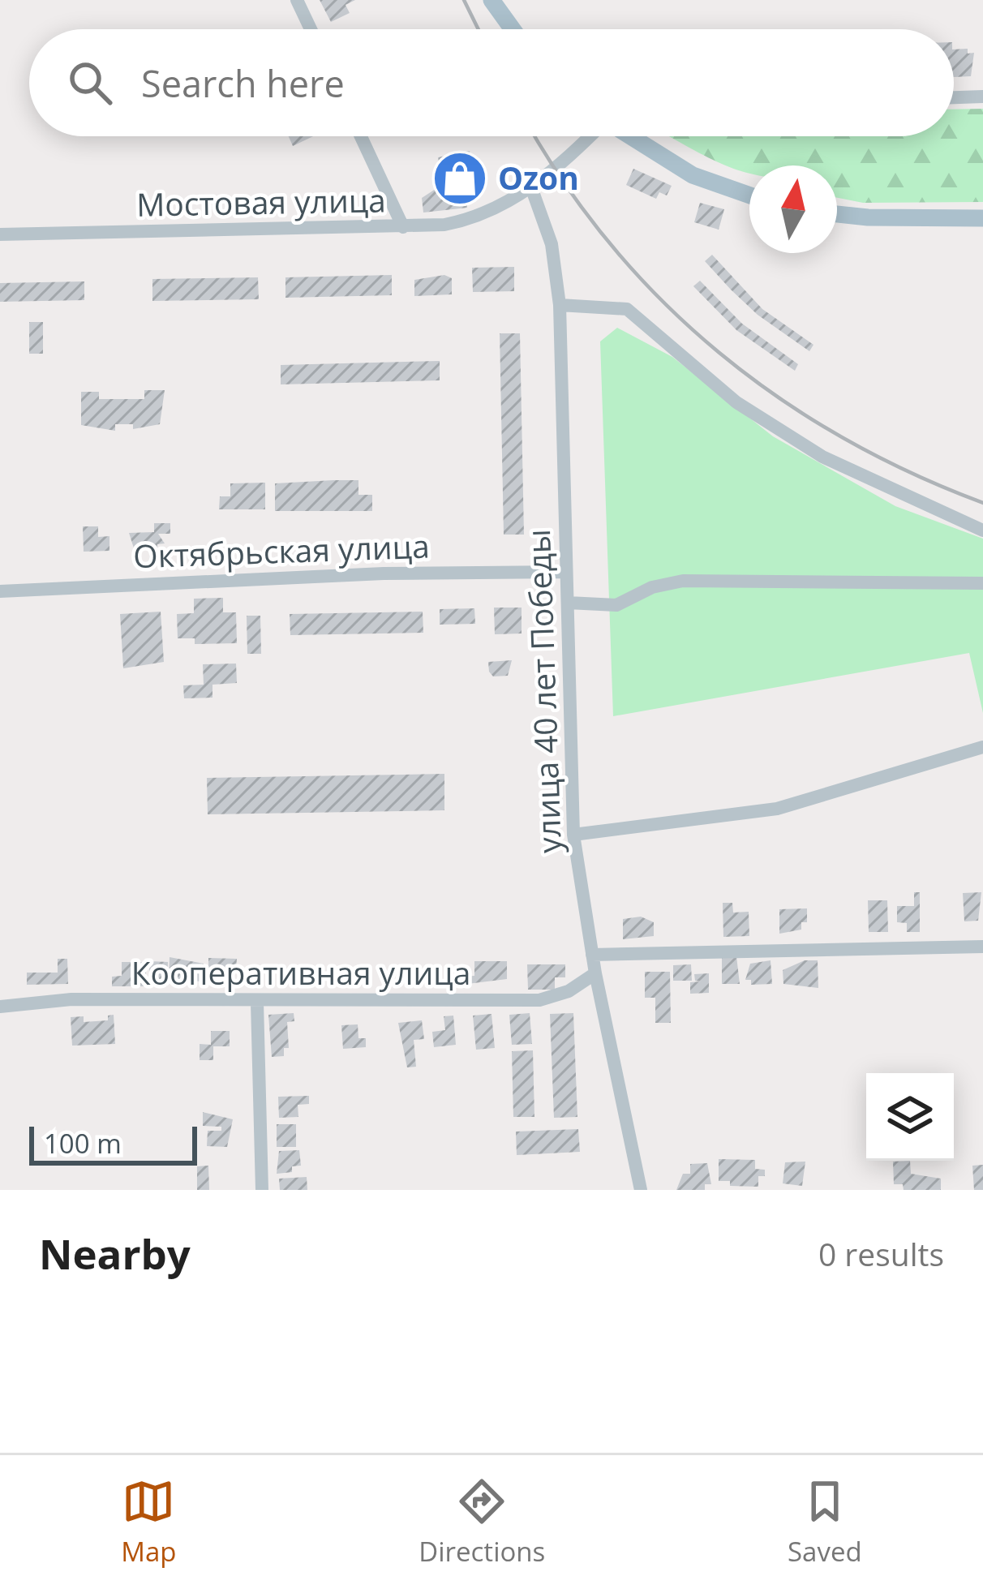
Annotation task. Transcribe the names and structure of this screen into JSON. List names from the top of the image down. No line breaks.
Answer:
{"streets":{"street":["Мостовая улица","Октябрьская улица","улица 40 лет Победы","Кооперативная улица"]},"crossings":[["Мостовая улица","улица 40 лет Победы"],["Октябрьская улица","улица 40 лет Победы"],["улица 40 лет Победы","Кооперативная улица"]],"places":{"shop":["Ozon"]},"scale_bar":"100 m","north":"top","page":{"search":"Search here","scale":"100 m","heading":["Nearby","0 results"],"nav":["Map","Directions","Saved"]}}
